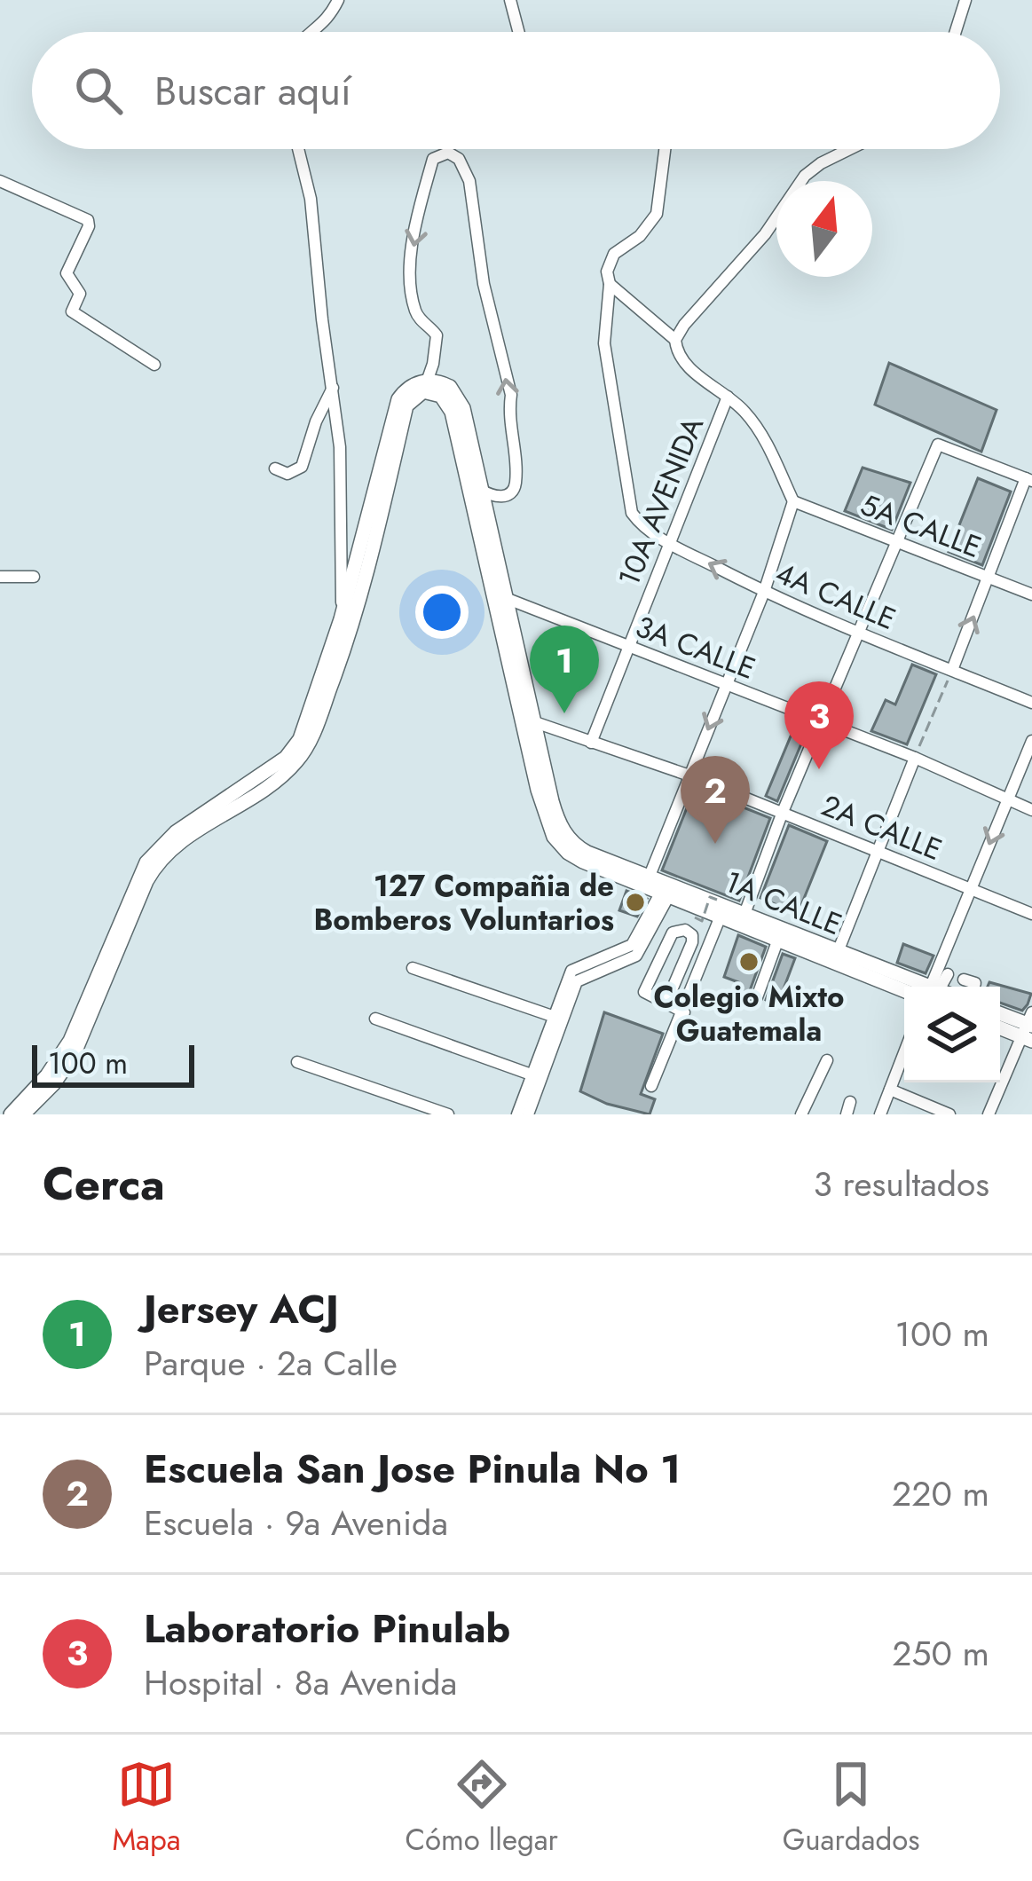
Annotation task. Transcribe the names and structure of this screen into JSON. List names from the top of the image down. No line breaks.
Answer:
{"streets":{"main road":["1A CALLE"],"street":["10A AVENIDA","5A CALLE","4A CALLE","3A CALLE","2A CALLE"]},"crossings":[["10A AVENIDA","4A CALLE"],["10A AVENIDA","3A CALLE"],["10A AVENIDA","2A CALLE"]],"places":["127 Compañia de Bomberos Voluntarios","Colegio Mixto Guatemala"],"scale_bar":"100 m","north":"top","page":{"search":"Buscar aquí","pins":["1","3","2"],"scale":"100 m","heading":["Cerca","3 resultados"],"list":[{"mark":"1","name":"Jersey ACJ","note":"Parque · 2a Calle","value":"100 m"},{"mark":"2","name":"Escuela San Jose Pinula No 1","note":"Escuela · 9a Avenida","value":"220 m"},{"mark":"3","name":"Laboratorio Pinulab","note":"Hospital · 8a Avenida","value":"250 m"}],"nav":["Mapa","Cómo llegar","Guardados"]}}
